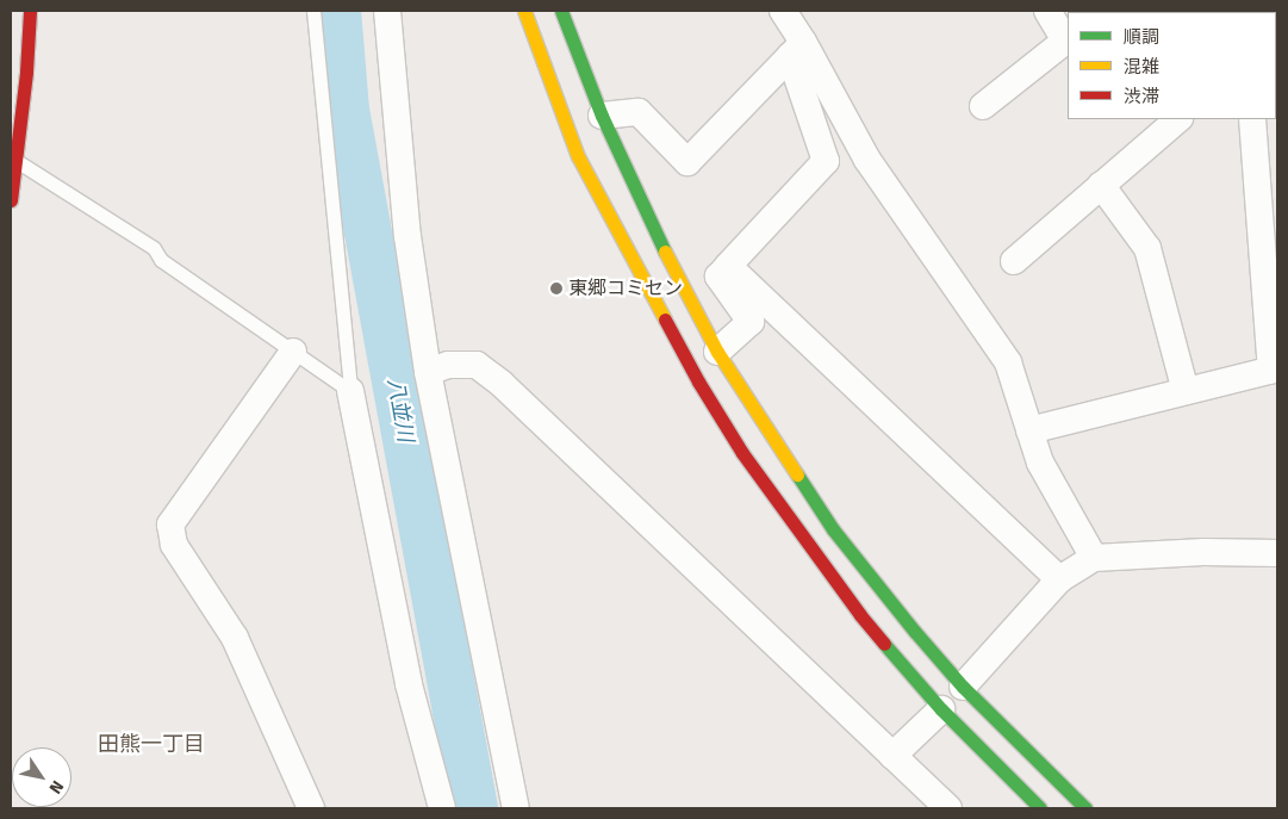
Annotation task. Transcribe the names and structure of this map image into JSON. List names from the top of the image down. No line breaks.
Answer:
{"districts":["田熊一丁目"],"water":["八並川"],"places":["東郷コミセン"],"legend":["順調","混雑","渋滞"],"north":"bottom right"}
